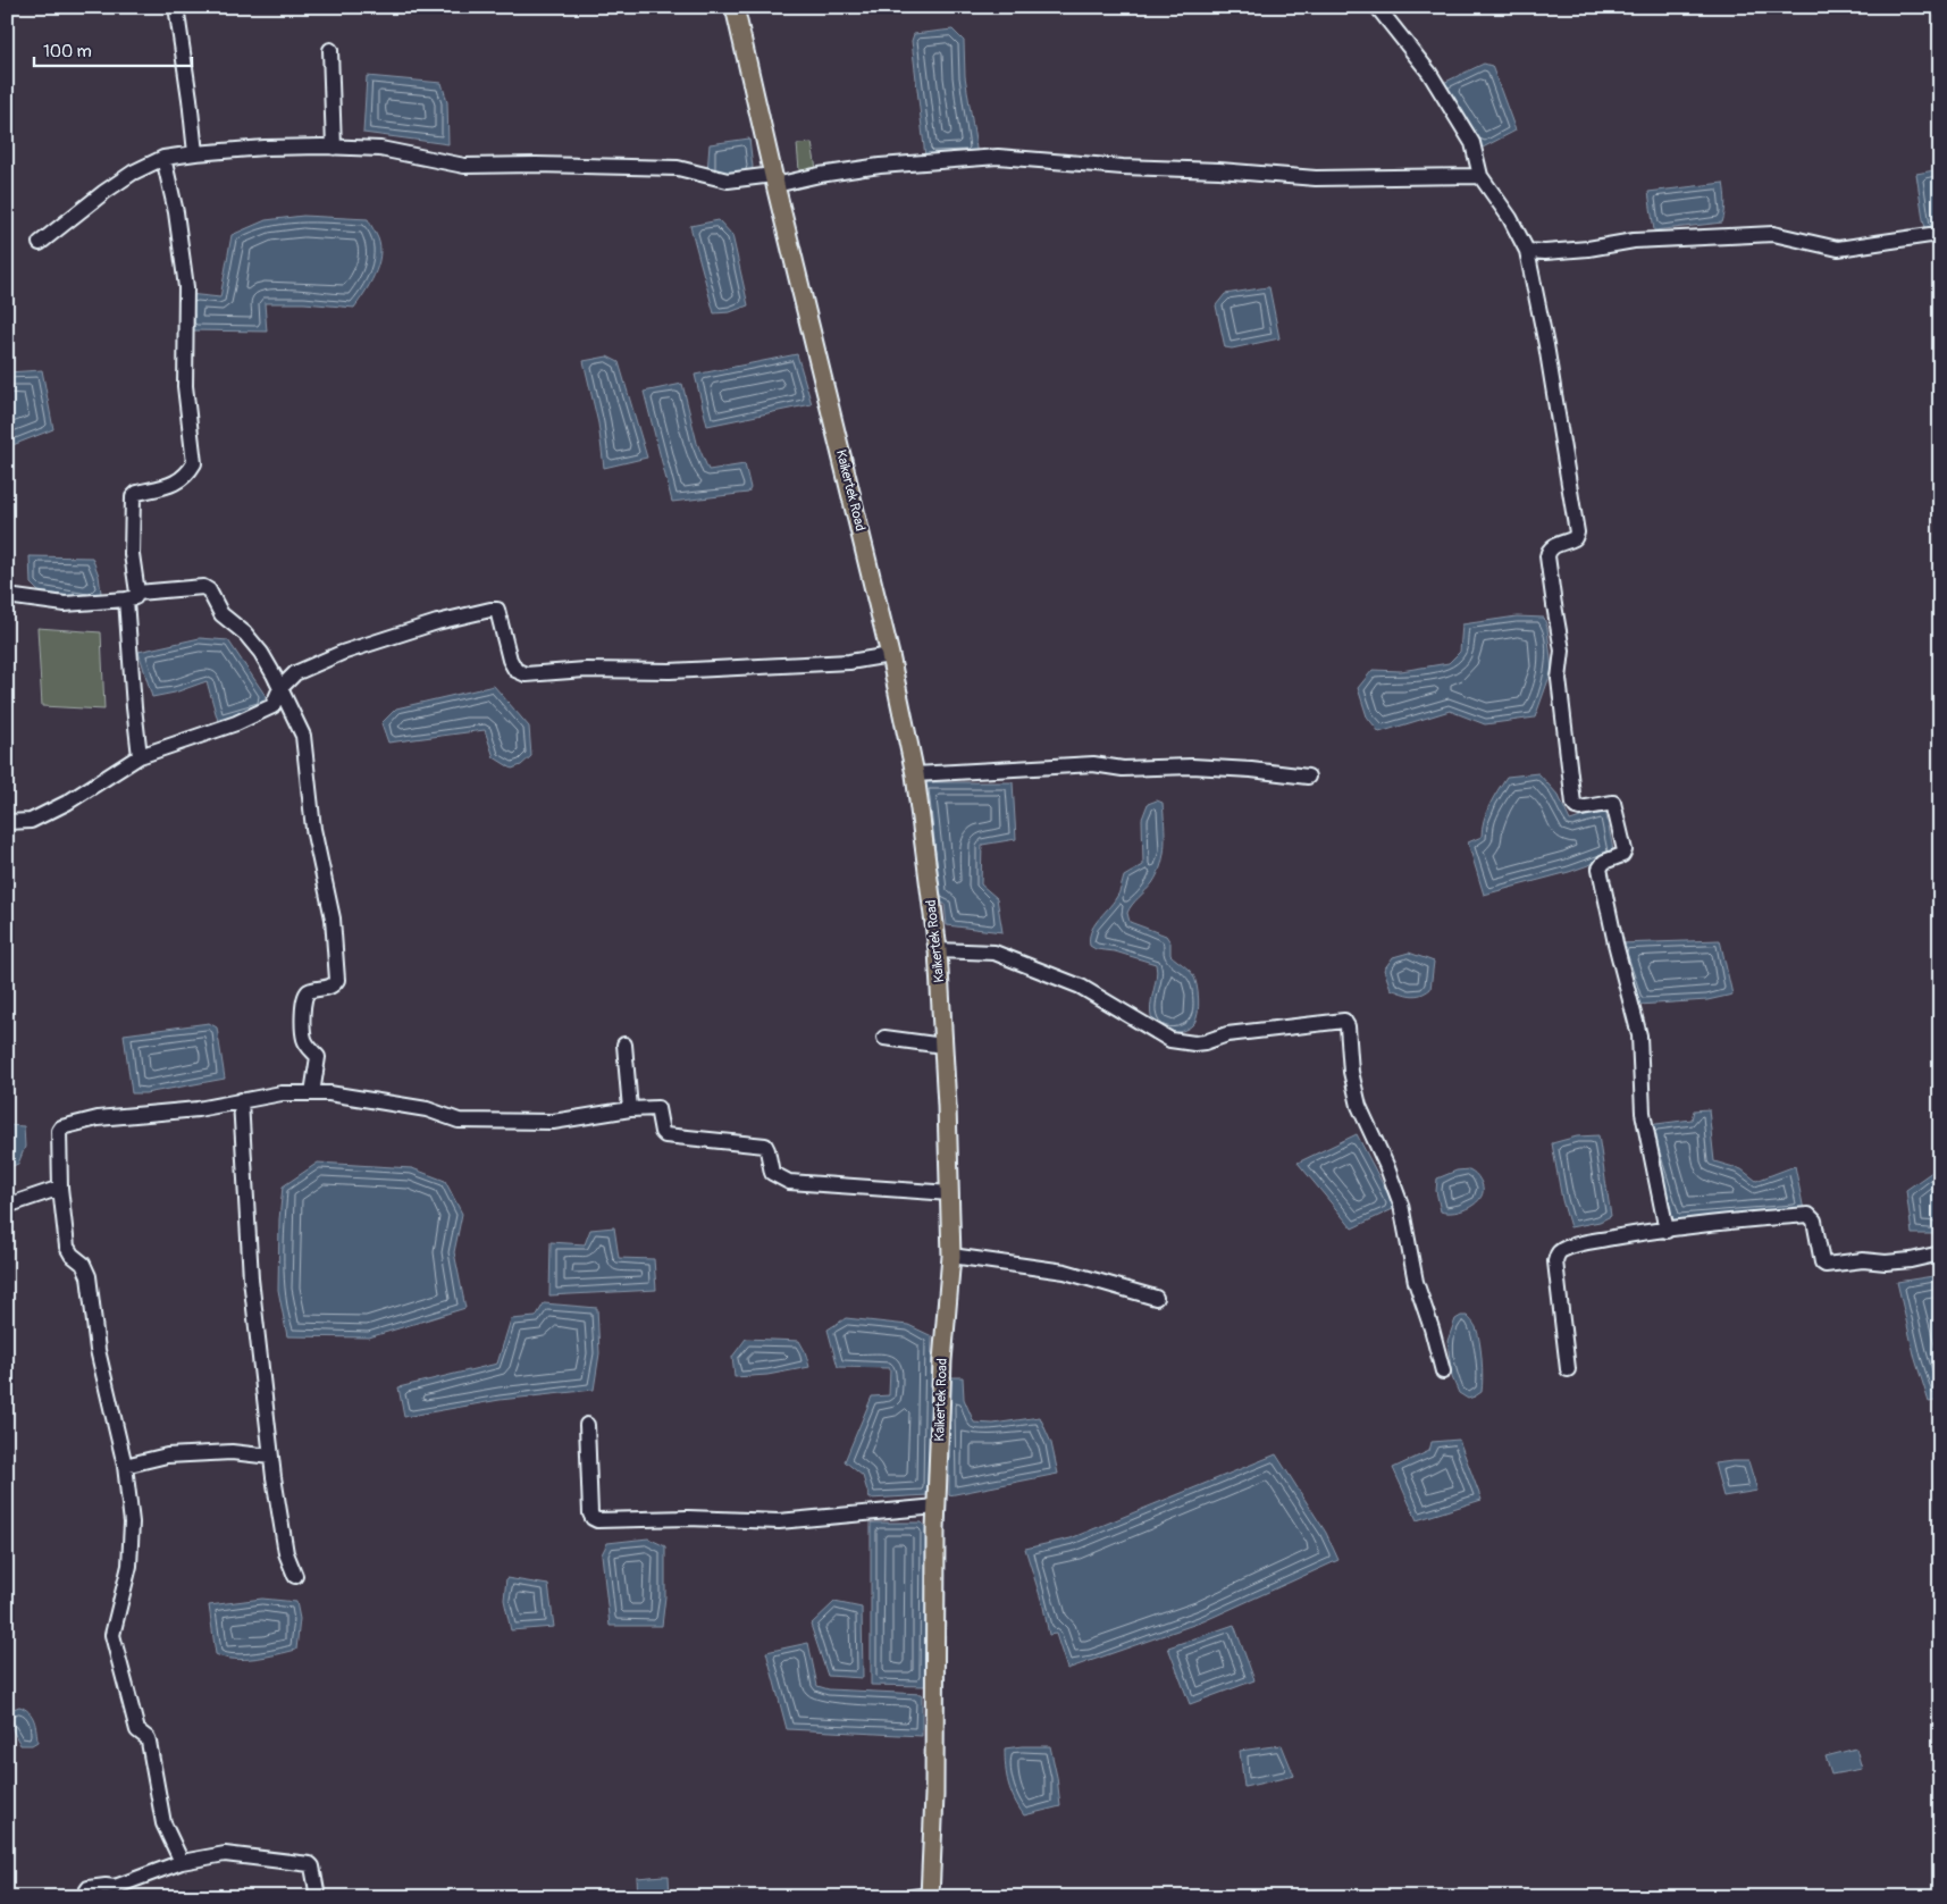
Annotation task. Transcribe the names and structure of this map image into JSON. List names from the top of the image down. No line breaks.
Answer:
{"streets":{"main road":["Kaikertek Road"]},"scale_bar":"100 m"}
